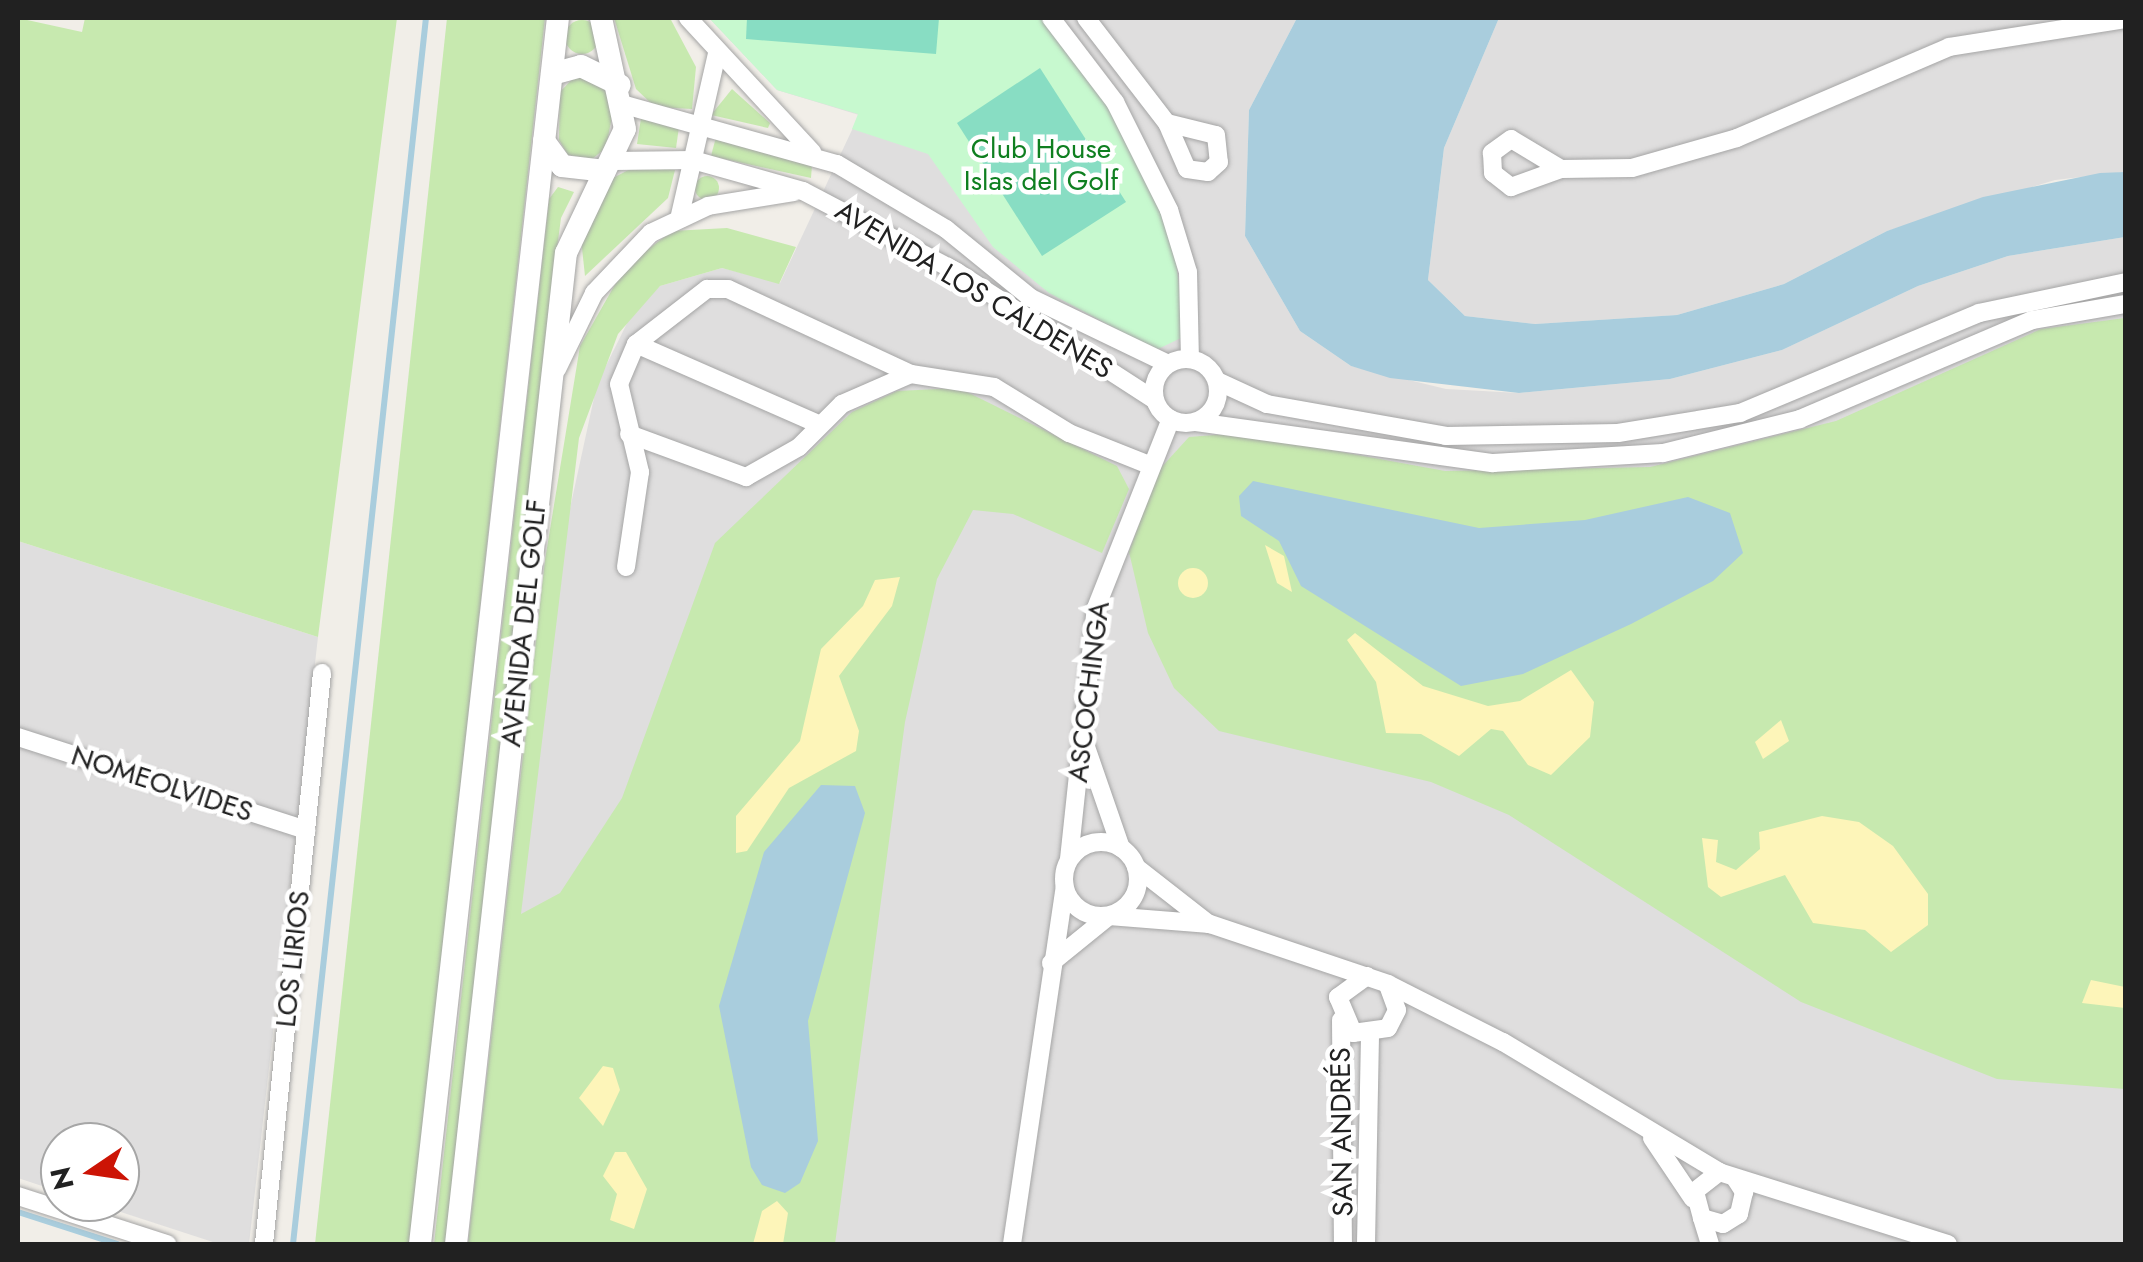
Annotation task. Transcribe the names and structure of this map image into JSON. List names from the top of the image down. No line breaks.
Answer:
{"streets":{"street":["AVENIDA LOS CALDENES","AVENIDA DEL GOLF","ASCOCHINGA","NOMEOLVIDES","LOS LIRIOS","SAN ANDRÉS"]},"crossings":[["AVENIDA LOS CALDENES","AVENIDA DEL GOLF"],["AVENIDA LOS CALDENES","ASCOCHINGA"],["NOMEOLVIDES","LOS LIRIOS"]],"parks":["Club House Islas del Golf"],"north":"left"}
